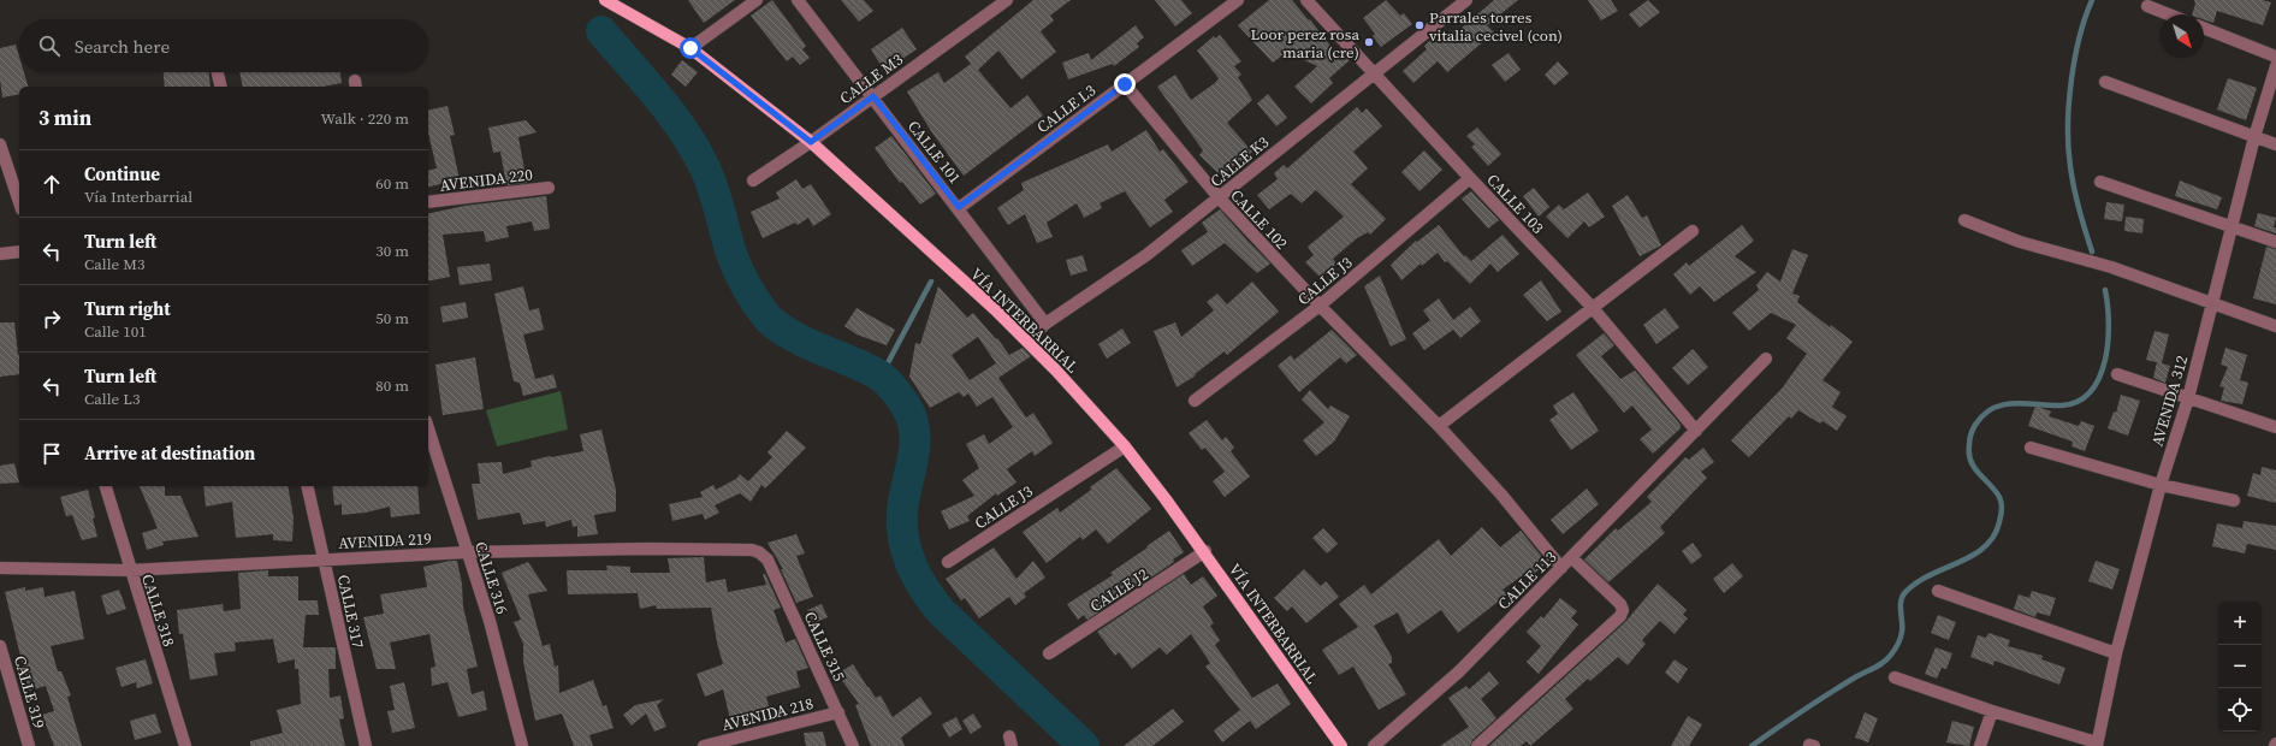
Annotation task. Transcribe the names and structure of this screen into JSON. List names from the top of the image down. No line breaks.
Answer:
{"streets":{"main road":["VÍA INTERBARRIAL"],"street":["CALLE M3","CALLE L3","CALLE 101","CALLE K3","AVENIDA 220","CALLE 103","CALLE 102","CALLE J3","AVENIDA 312","AVENIDA 219","CALLE 316","CALLE 113","CALLE J2","CALLE 318","CALLE 317","CALLE 315","CALLE 319","AVENIDA 218"]},"crossings":[["CALLE M3","CALLE 101"],["CALLE M3","VÍA INTERBARRIAL"],["CALLE L3","CALLE 101"],["CALLE L3","CALLE 102"],["CALLE 101","CALLE K3"],["CALLE K3","CALLE 103"],["CALLE K3","CALLE 102"],["CALLE K3","VÍA INTERBARRIAL"],["CALLE 103","CALLE J3"],["CALLE 103","CALLE 113"],["CALLE 102","CALLE J3"],["CALLE 102","CALLE 113"],["CALLE J3","VÍA INTERBARRIAL"],["VÍA INTERBARRIAL","CALLE J2"],["AVENIDA 219","CALLE 316"],["AVENIDA 219","CALLE 318"],["AVENIDA 219","CALLE 317"],["AVENIDA 219","CALLE 315"],["CALLE 315","AVENIDA 218"]],"places":["Parrales torres vitalia cecivel (con)","Loor perez rosa maria (cre)"],"north":"bottom right","page":{"search":"Search here","heading":["3 min","Walk · 220 m"],"list":[["Continue","Vía Interbarrial","60 m"],["Turn left","Calle M3","30 m"],["Turn right","Calle 101","50 m"],["Turn left","Calle L3","80 m"],"Arrive at destination"],"map_buttons":["+","−"]}}
